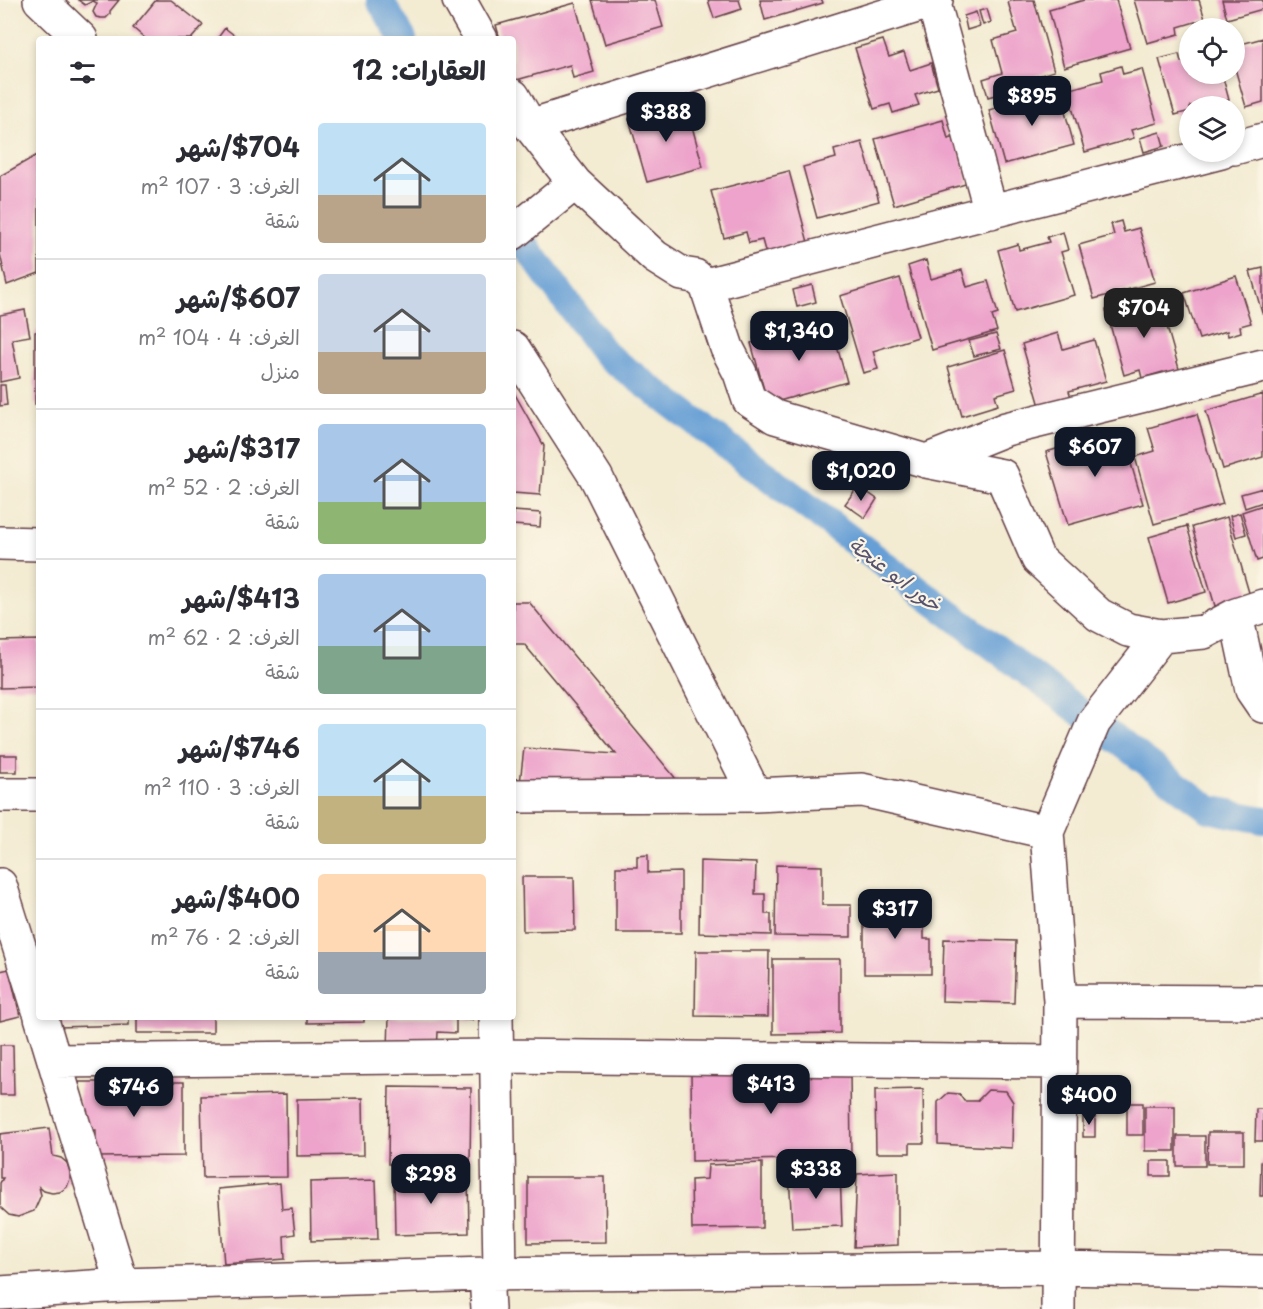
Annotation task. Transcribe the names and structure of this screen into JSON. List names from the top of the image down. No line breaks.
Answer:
{"water":["خور ابو عنجة"],"page":{"heading":"العقارات: 12","price":["$895","$388","$704","$1,340","$607","$1,020","$317","$413","$746","$400","$338","$298"],"list":[{"name":"$704/شهر","note":"الغرف: 3 · 107 m² · شقة"},{"name":"$607/شهر","note":"الغرف: 4 · 104 m² · منزل"},{"name":"$317/شهر","note":"الغرف: 2 · 52 m² · شقة"},{"name":"$413/شهر","note":"الغرف: 2 · 62 m² · شقة"},{"name":"$746/شهر","note":"الغرف: 3 · 110 m² · شقة"},{"name":"$400/شهر","note":"الغرف: 2 · 76 m² · شقة"}]}}
